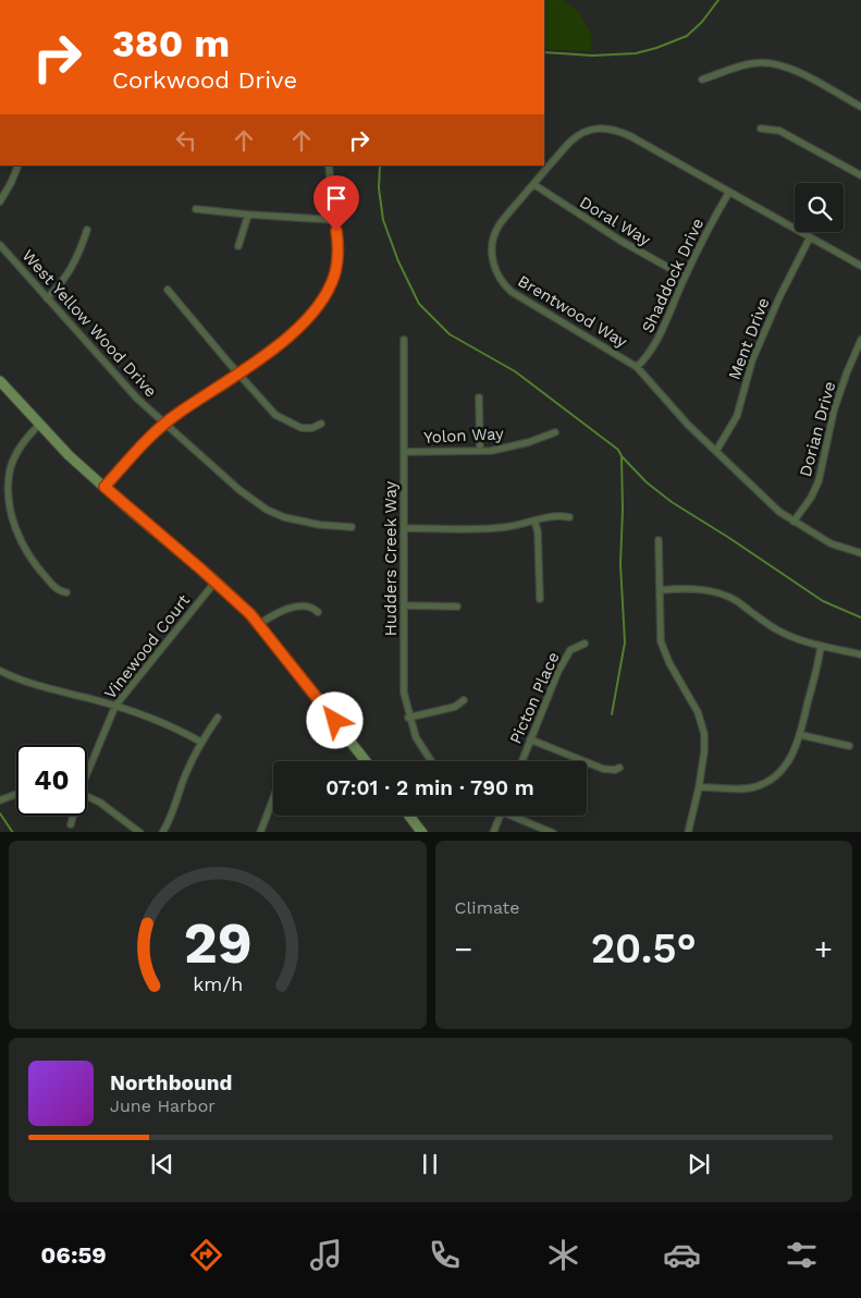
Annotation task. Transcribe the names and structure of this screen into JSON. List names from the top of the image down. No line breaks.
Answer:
{"streets":{"street":["Doral Way","Shaddock Drive","Brentwood Way","West Yellow Wood Drive","Ment Drive","Dorian Drive","Yolon Way","Hudders Creek Way","Vinewood Court","Picton Place"]},"crossings":[["Doral Way","Shaddock Drive"],["Doral Way","Brentwood Way"],["Shaddock Drive","Brentwood Way"],["Brentwood Way","Ment Drive"],["Brentwood Way","Dorian Drive"],["Yolon Way","Hudders Creek Way"]],"page":{"turn":["380 m","Corkwood Drive"],"limit":"40","trip":"07:01 · 2 min · 790 m","tile":"Climate","heat":["−","20.5°","+"],"song":["Northbound","June Harbor"],"tabs":"06:59","gauge":["29","km/h"]}}
